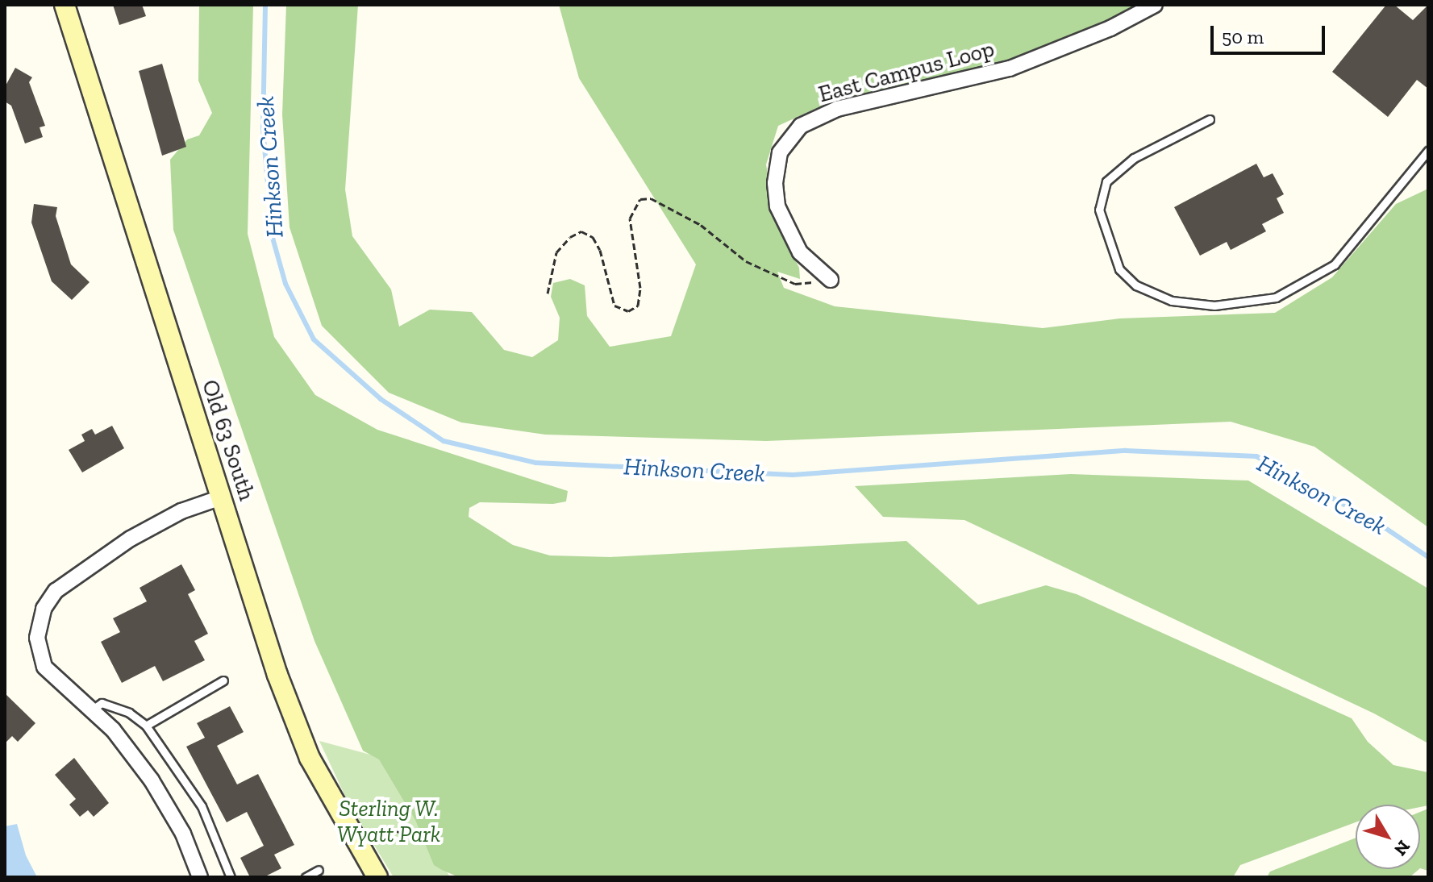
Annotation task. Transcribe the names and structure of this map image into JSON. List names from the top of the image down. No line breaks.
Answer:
{"streets":{"main road":["Old 63 South"],"street":["East Campus Loop"]},"water":["Hinkson Creek"],"parks":["Sterling W. Wyatt Park"],"scale_bar":"50 m","north":"bottom right"}
